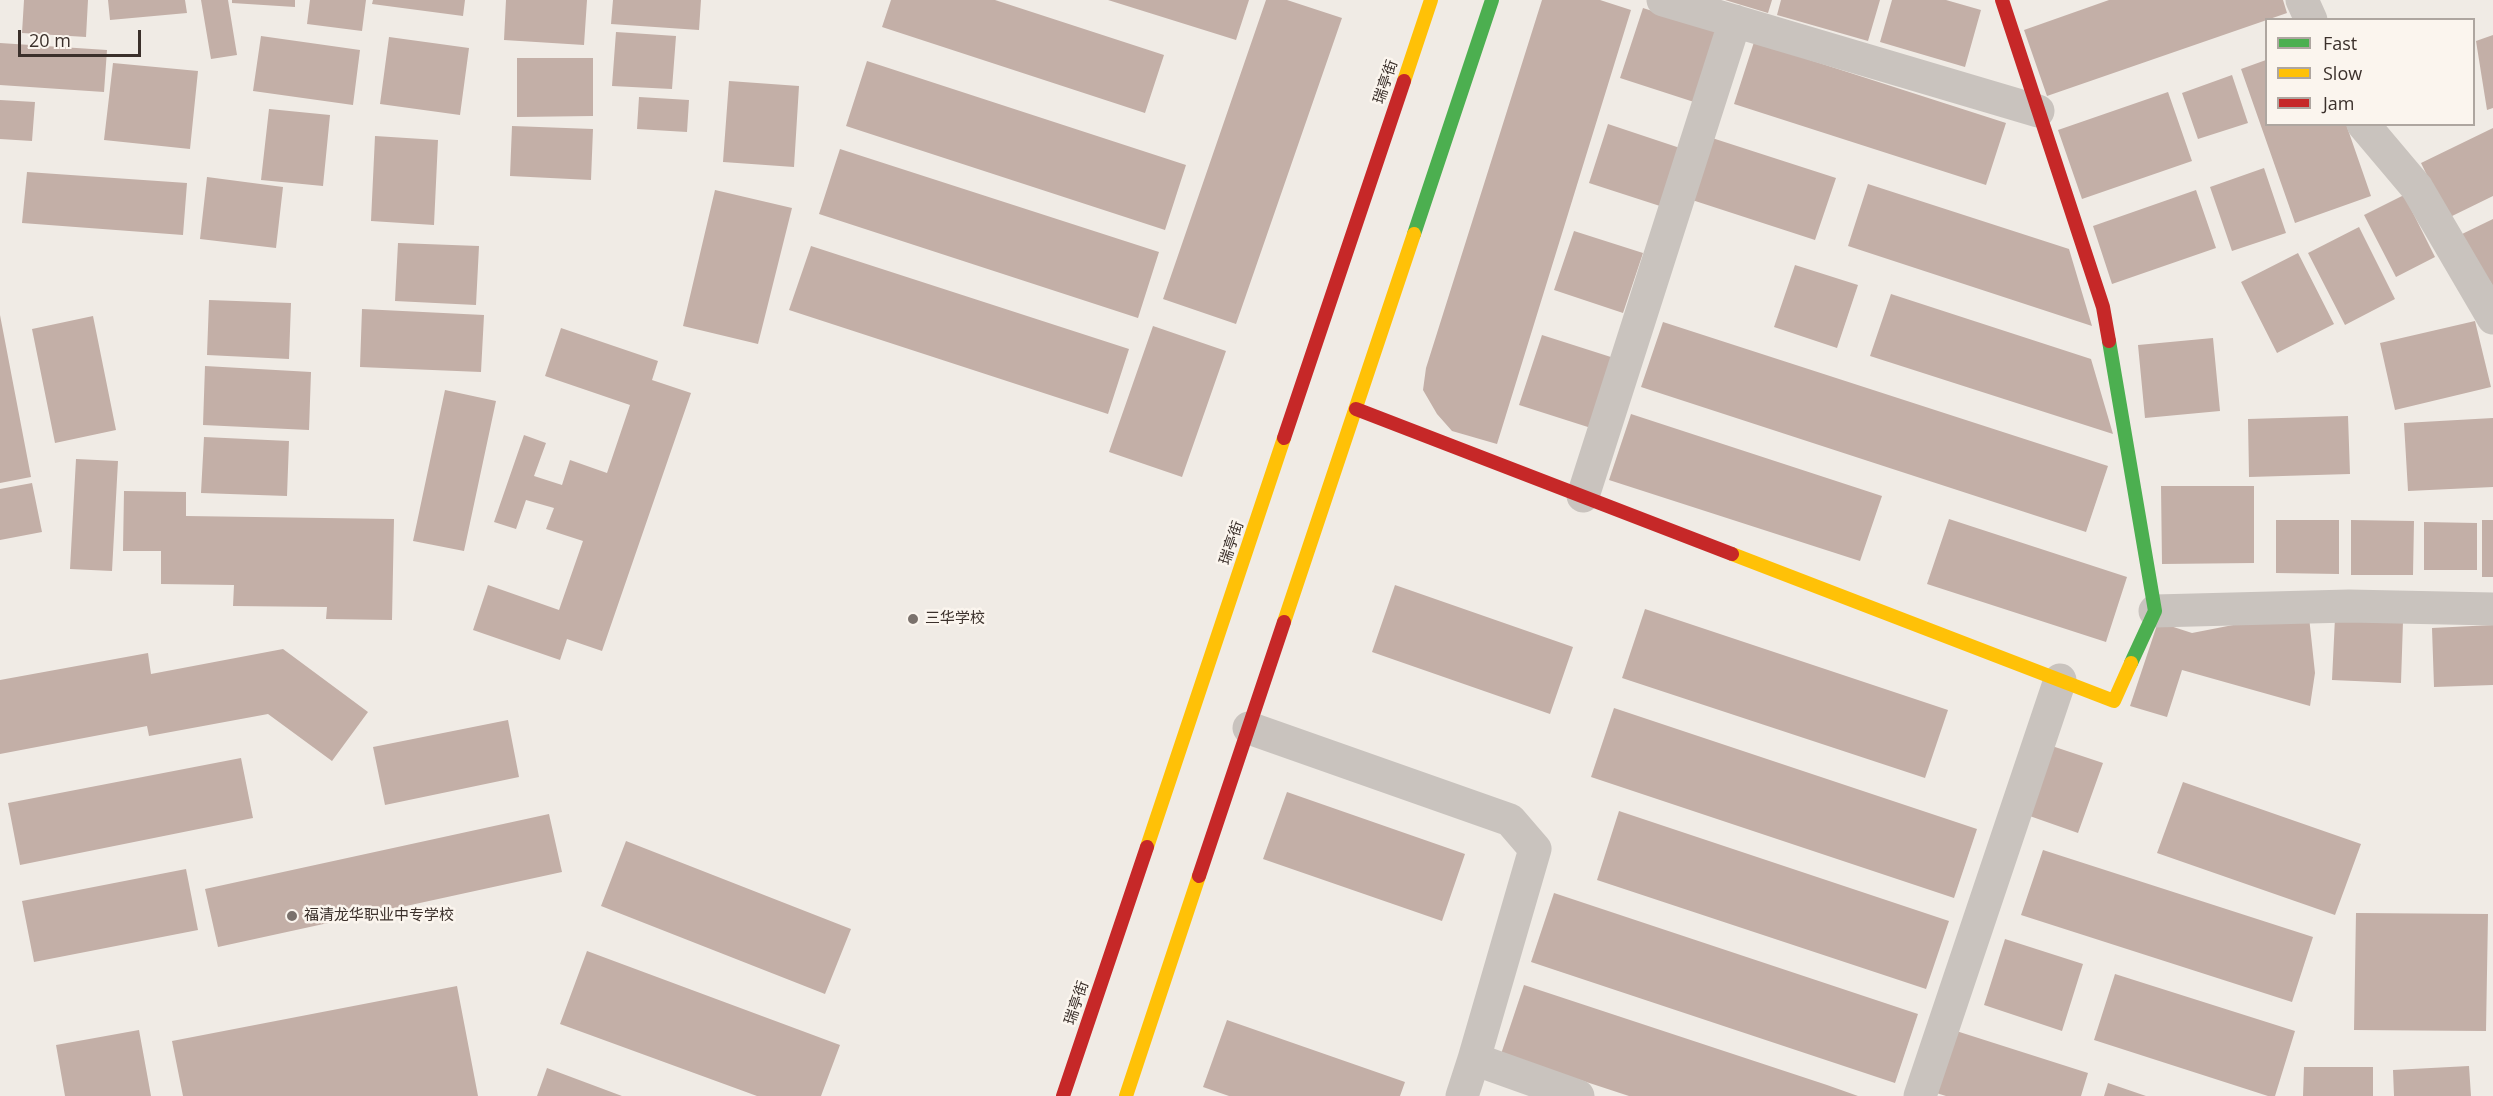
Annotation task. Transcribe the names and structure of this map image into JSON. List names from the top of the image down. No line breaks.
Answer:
{"streets":{"main road":["瑞亭街"]},"places":["三华学校","福清龙华职业中专学校"],"legend":["Fast","Slow","Jam"],"scale_bar":"20 m"}
